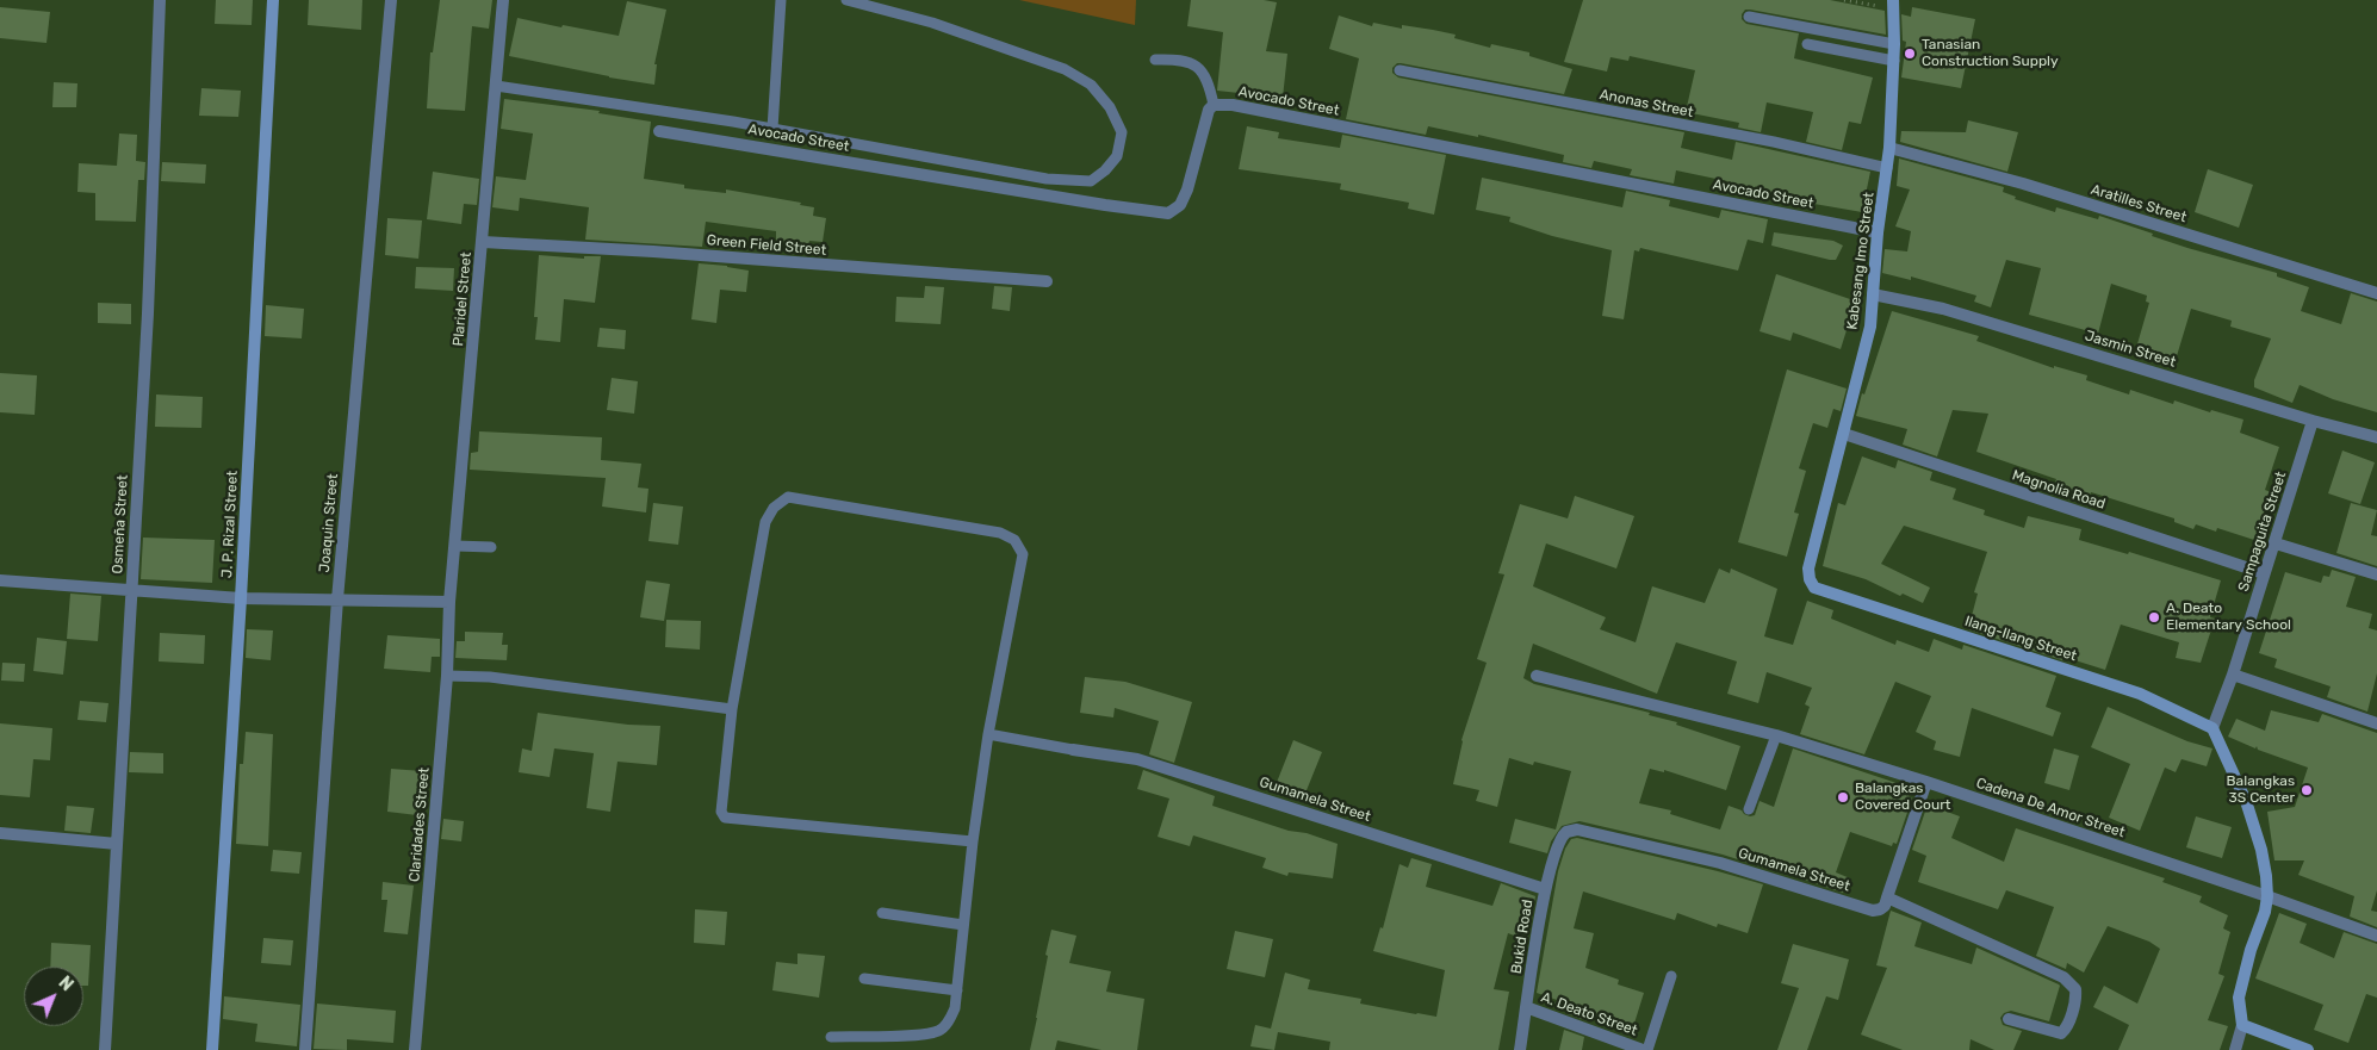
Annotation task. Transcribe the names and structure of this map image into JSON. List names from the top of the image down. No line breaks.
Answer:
{"streets":{"main road":["Kabesang Imo Street","J. P. Rizal Street","Ilang-Ilang Street"],"street":["Avocado Street","Aratilles Street","Green Field Street","Plaridel Street","Jasmin Street","Magnolia Road","Joaquin Street","Osmeña Street","Sampaguita Street","Gumamela Street","Cadena De Amor Street","Claridades Street","Bukid Road","A. Deato Street"],"lane":["Anonas Street"]},"crossings":[["Avocado Street","Kabesang Imo Street"],["Anonas Street","Kabesang Imo Street"],["Aratilles Street","Kabesang Imo Street"],["Green Field Street","Plaridel Street"],["Kabesang Imo Street","Jasmin Street"],["Kabesang Imo Street","Magnolia Road"],["Kabesang Imo Street","Ilang-Ilang Street"],["Plaridel Street","Claridades Street"],["Jasmin Street","Sampaguita Street"],["Magnolia Road","Sampaguita Street"],["Sampaguita Street","Ilang-Ilang Street"],["Gumamela Street","Bukid Road"],["Bukid Road","A. Deato Street"]],"places":["Tanasian Construction Supply","A. Deato Elementary School","Balangkas 3S Center","Balangkas Covered Court"],"north":"top right"}
